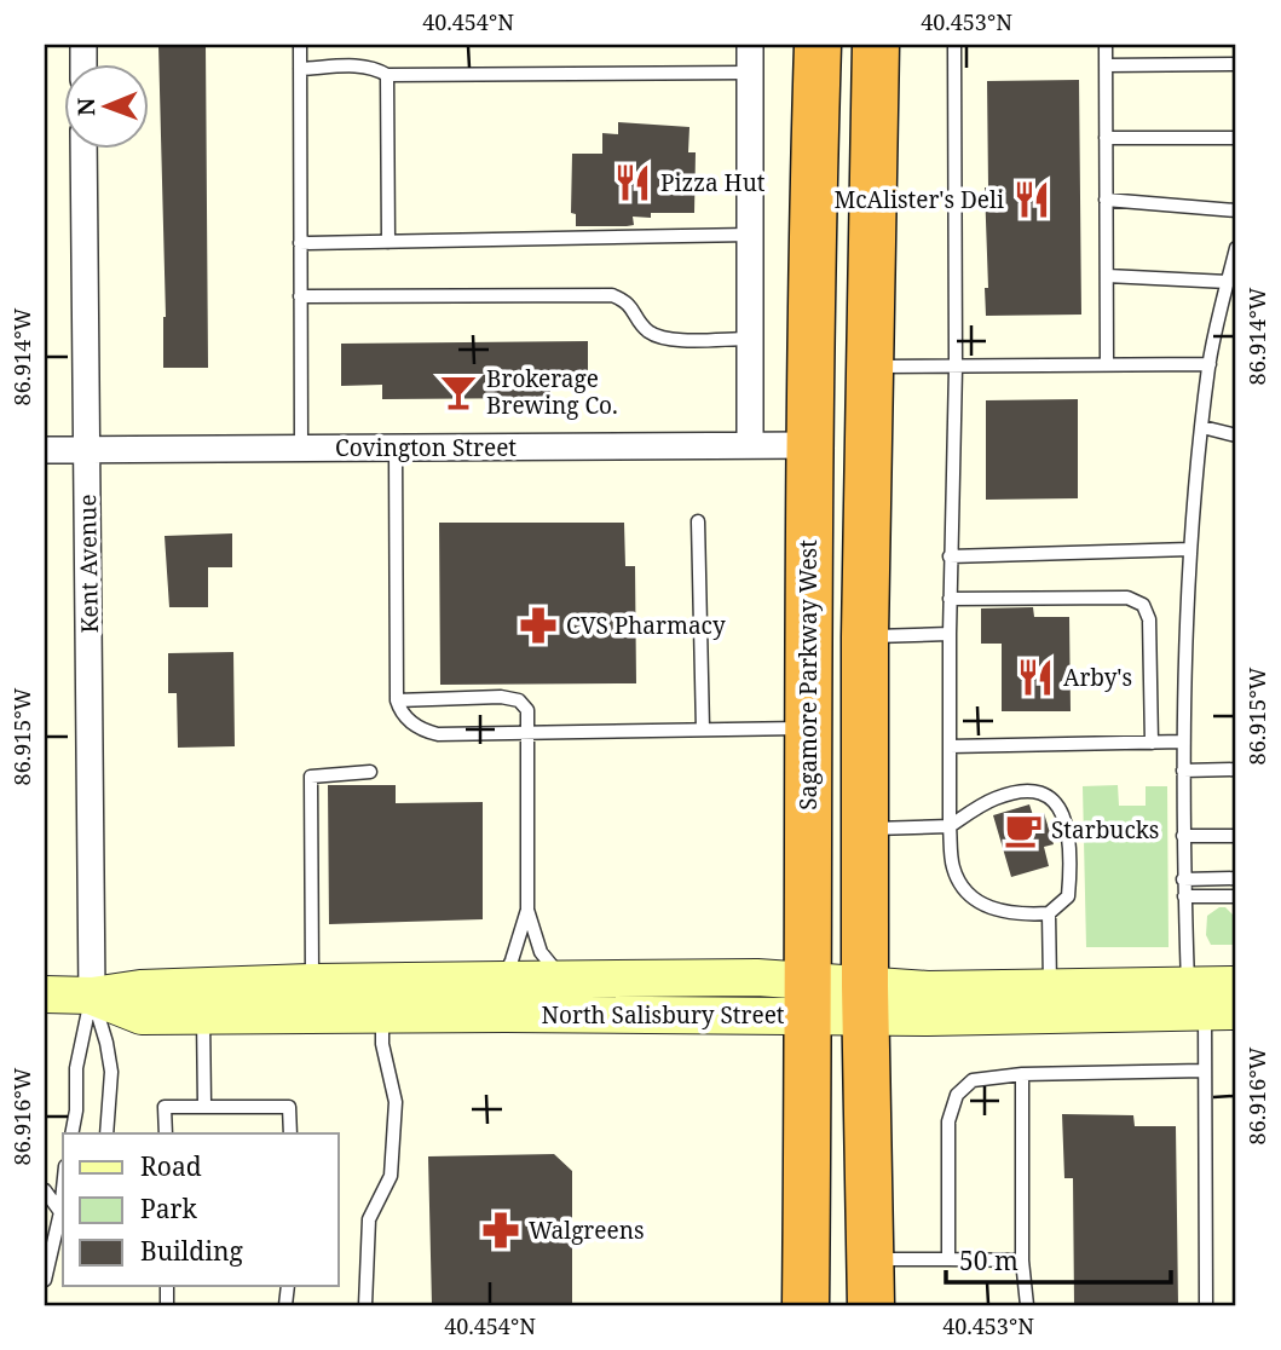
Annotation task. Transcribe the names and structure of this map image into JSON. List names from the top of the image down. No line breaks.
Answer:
{"streets":{"highway":["Sagamore Parkway West"],"street":["Covington Street","Kent Avenue","North Salisbury Street"]},"crossings":[["Covington Street","Kent Avenue"],["Covington Street","Sagamore Parkway West"],["Kent Avenue","North Salisbury Street"],["Sagamore Parkway West","North Salisbury Street"]],"places":{"restaurant":["Pizza Hut","McAlister's Deli","Arby's"],"bar":["Brokerage Brewing Co."],"pharmacy":["CVS Pharmacy","Walgreens"],"cafe":["Starbucks"]},"legend":["Road","Park","Building"],"scale_bar":"50 m","north":"left","coordinates":["40.454°N","40.453°N","86.914°W","86.915°W","86.916°W"]}
